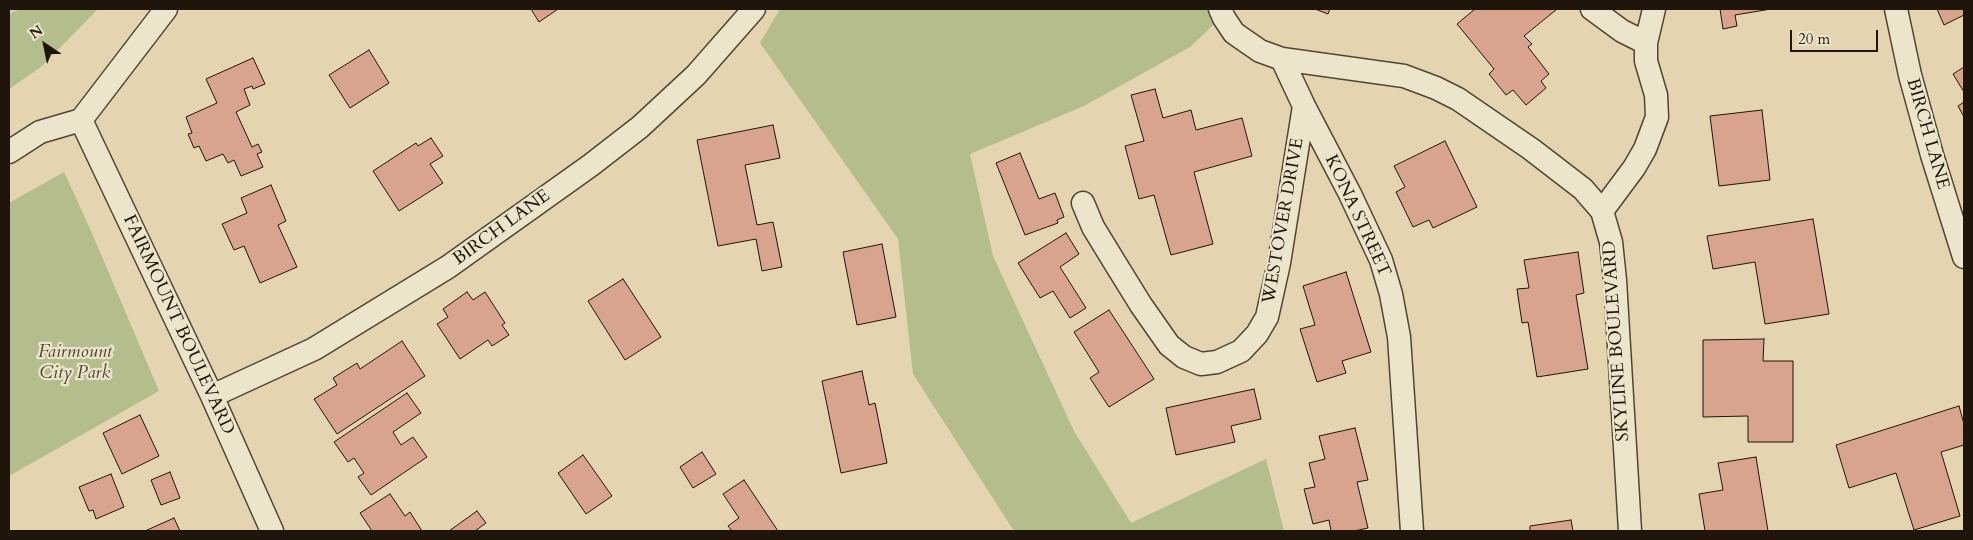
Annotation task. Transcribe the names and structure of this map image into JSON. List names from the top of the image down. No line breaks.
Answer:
{"streets":{"street":["BIRCH LANE","KONA STREET","WESTOVER DRIVE","FAIRMOUNT BOULEVARD","SKYLINE BOULEVARD"]},"crossings":[["BIRCH LANE","FAIRMOUNT BOULEVARD"],["KONA STREET","WESTOVER DRIVE"],["KONA STREET","SKYLINE BOULEVARD"]],"parks":["Fairmount City Park"],"scale_bar":"20 m","north":"top left"}
